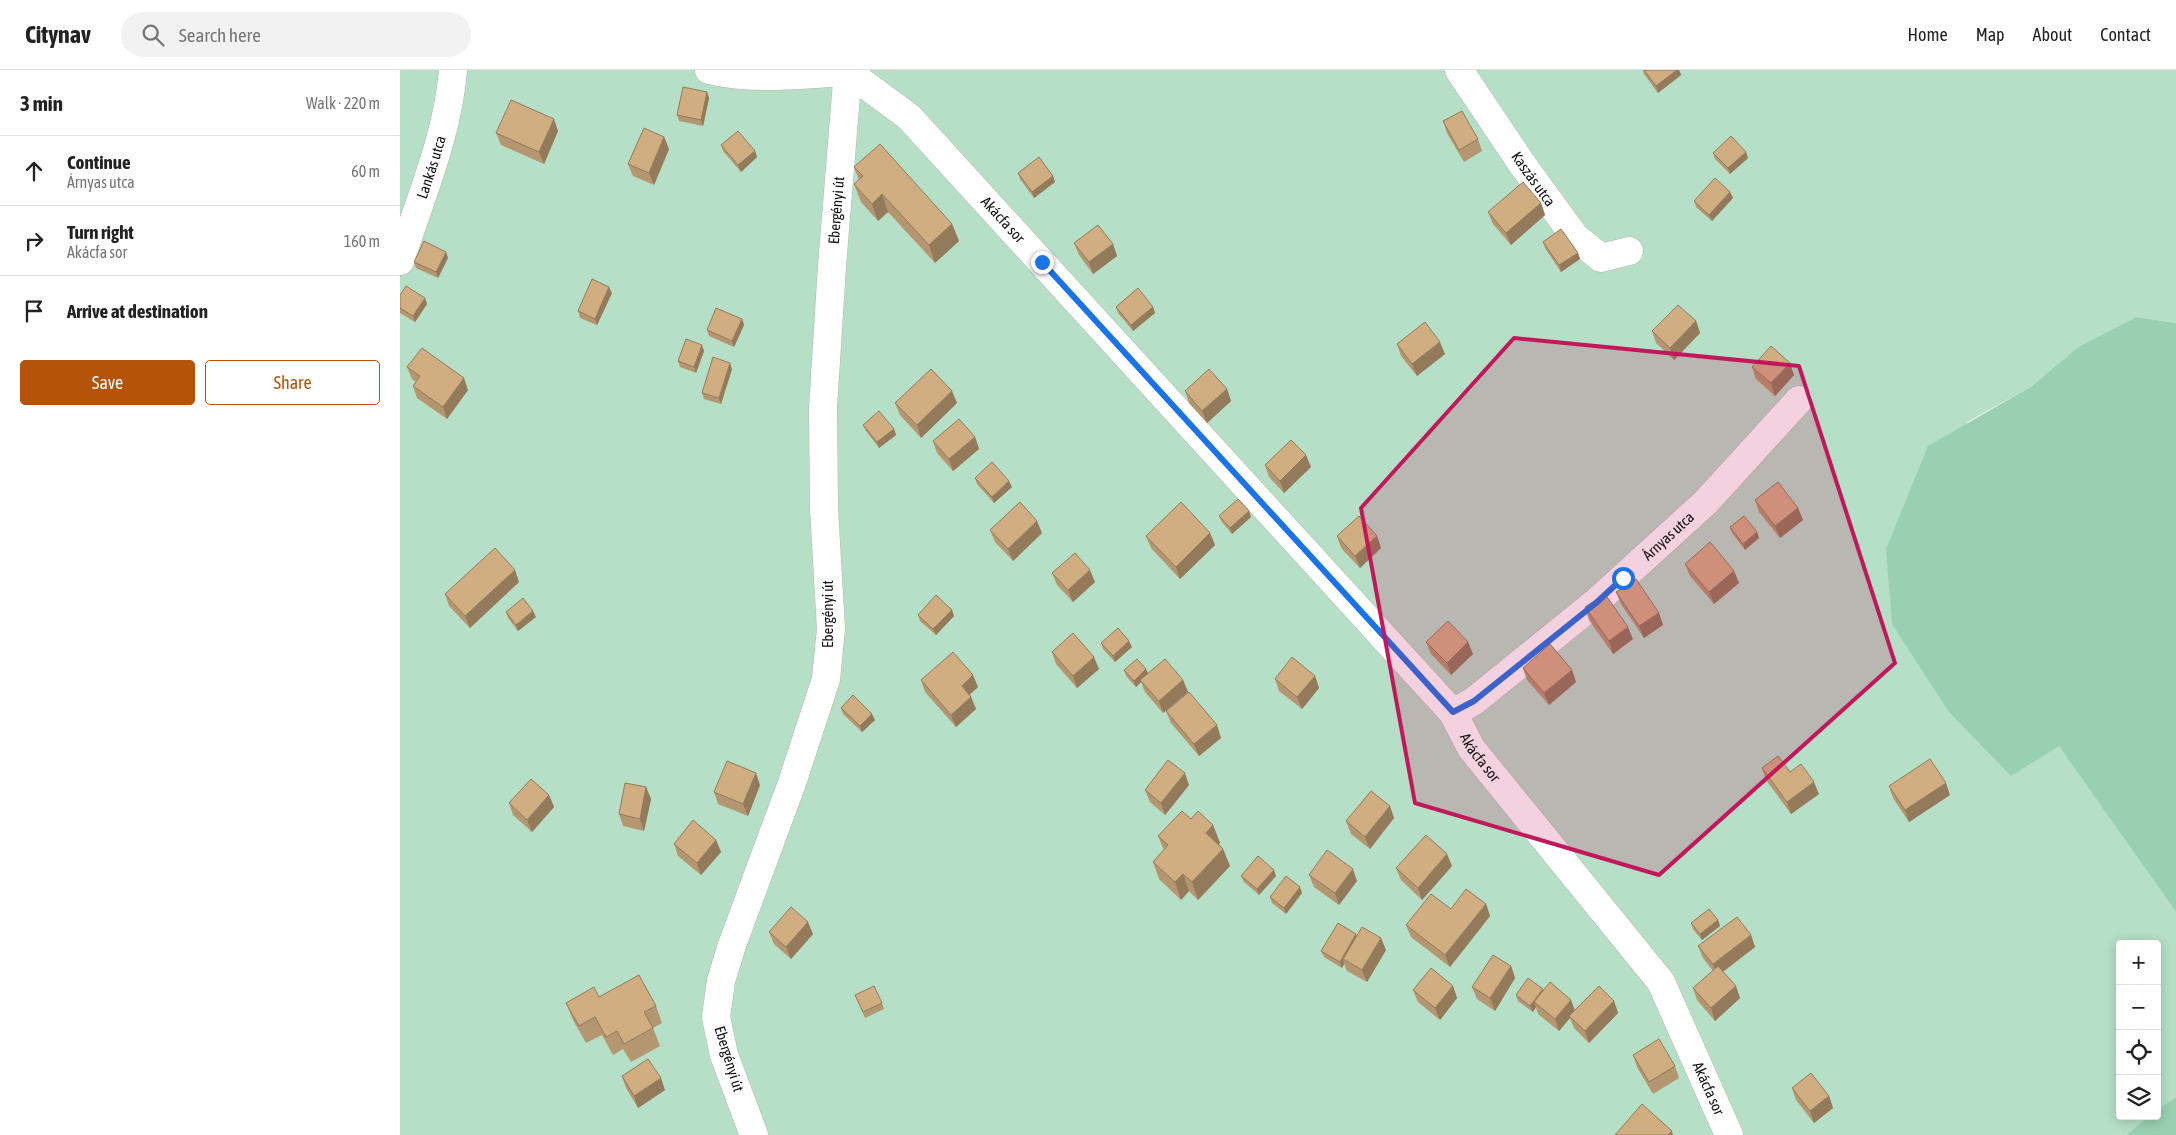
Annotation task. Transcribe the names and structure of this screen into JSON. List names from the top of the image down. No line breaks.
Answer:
{"streets":{"street":["Lankás utca","Kaszás utca","Ebergényi út","Akácfa sor","Árnyas utca"]},"crossings":[["Ebergényi út","Akácfa sor"],["Akácfa sor","Árnyas utca"]],"page":{"header":"Citynav","search":"Search here","nav":["Home","Map","About","Contact"],"heading":["3 min","Walk · 220 m"],"list":[["Continue","Árnyas utca","60 m"],["Turn right","Akácfa sor","160 m"],"Arrive at destination"],"buttons":["Save","Share"],"map_buttons":["+","−"]}}
